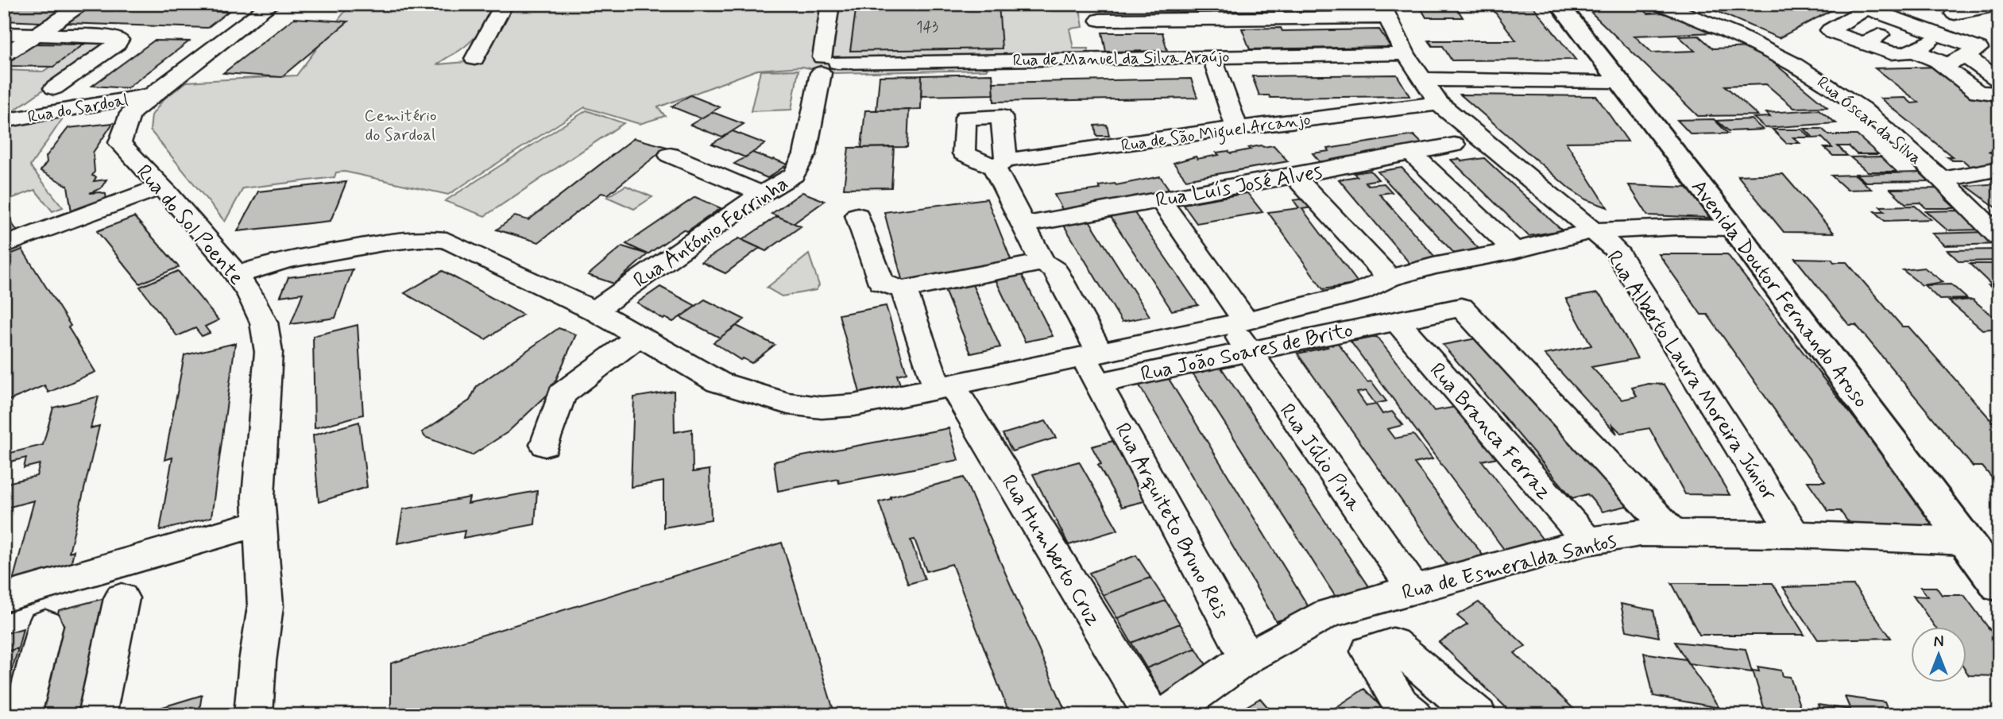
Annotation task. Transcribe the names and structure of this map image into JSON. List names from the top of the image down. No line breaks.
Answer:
{"streets":{"main road":["Avenida Doutor Fernando Aroso"],"street":["Rua de Manuel da Silva Araújo","Rua do Sardoal","Rua Óscar da Silva","Rua de São Miguel Arcanjo","Rua Luís José Alves","Rua do Sol Poente","Rua António Ferrinha","Rua João Soares de Brito","Rua Alberto Laura Moreira Júnior","Rua Branca Ferraz","Rua Júlio Pina","Rua Arquiteto Bruno Reis","Rua Humberto Cruz","Rua de Esmeralda Santos"]},"crossings":[["Rua de Manuel da Silva Araújo","Rua António Ferrinha"],["Rua de Manuel da Silva Araújo","Rua Alberto Laura Moreira Júnior"],["Rua do Sardoal","Rua do Sol Poente"],["Rua de São Miguel Arcanjo","Rua Luís José Alves"],["Rua de São Miguel Arcanjo","Rua Alberto Laura Moreira Júnior"],["Rua Luís José Alves","Rua Júlio Pina"],["Avenida Doutor Fernando Aroso","Rua de Esmeralda Santos"],["Rua João Soares de Brito","Rua Branca Ferraz"],["Rua João Soares de Brito","Rua Júlio Pina"],["Rua João Soares de Brito","Rua Arquiteto Bruno Reis"],["Rua Alberto Laura Moreira Júnior","Rua de Esmeralda Santos"],["Rua Branca Ferraz","Rua de Esmeralda Santos"],["Rua Júlio Pina","Rua de Esmeralda Santos"],["Rua Arquiteto Bruno Reis","Rua de Esmeralda Santos"]],"parks":["Cemitério do Sardoal"],"house_numbers":["143"],"north":"top"}
